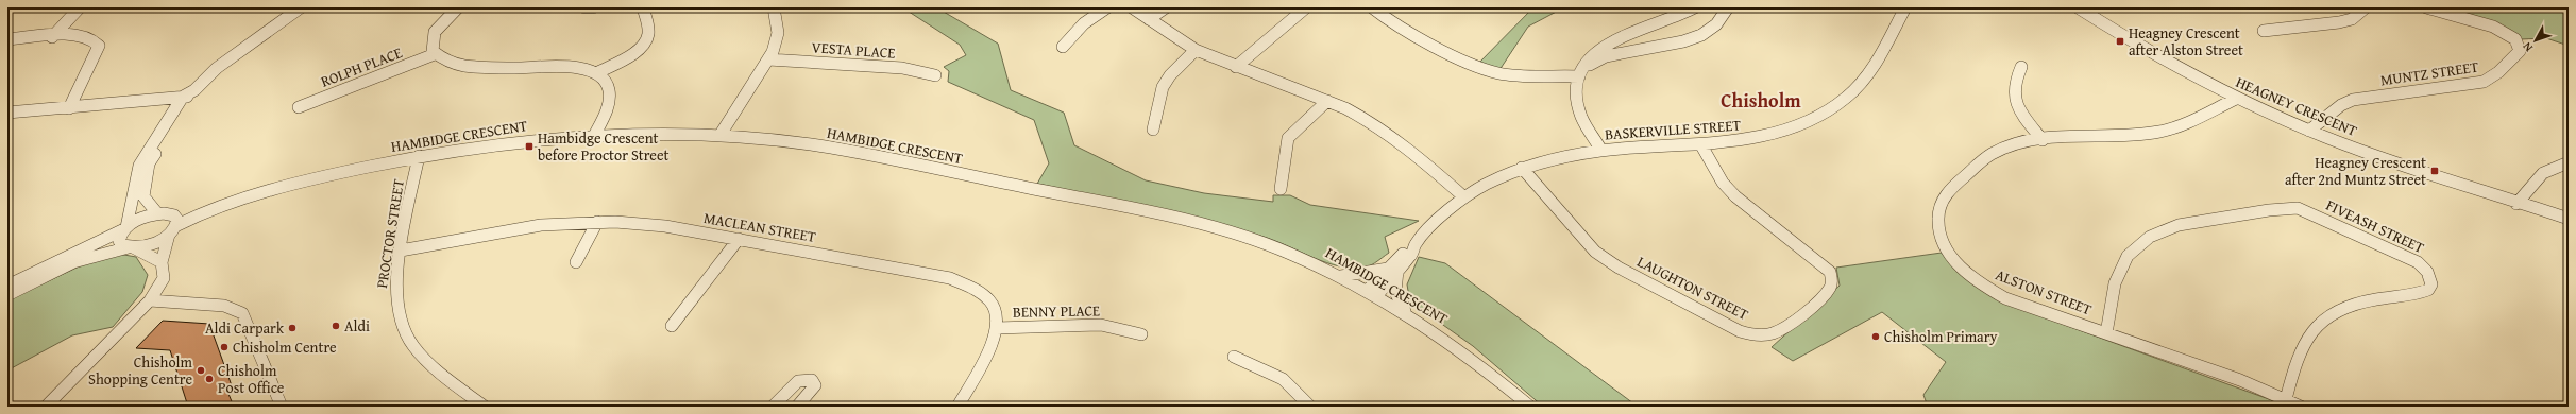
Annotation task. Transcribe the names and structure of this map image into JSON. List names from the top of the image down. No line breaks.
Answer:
{"streets":{"street":["VESTA PLACE","ROLPH PLACE","MUNTZ STREET","HEAGNEY CRESCENT","BASKERVILLE STREET","HAMBIDGE CRESCENT","FIVEASH STREET","MACLEAN STREET","PROCTOR STREET","LAUGHTON STREET","ALSTON STREET","BENNY PLACE"]},"crossings":[["MUNTZ STREET","HEAGNEY CRESCENT"],["HEAGNEY CRESCENT","ALSTON STREET"],["BASKERVILLE STREET","HAMBIDGE CRESCENT"],["BASKERVILLE STREET","LAUGHTON STREET"],["HAMBIDGE CRESCENT","PROCTOR STREET"],["FIVEASH STREET","ALSTON STREET"],["MACLEAN STREET","PROCTOR STREET"],["MACLEAN STREET","BENNY PLACE"]],"districts":["Chisholm"],"places":{"transit":["Heagney Crescent after Alston Street","Hambidge Crescent before Proctor Street","Heagney Crescent after 2nd Muntz Street"],"other":["Aldi","Aldi Carpark","Chisholm Primary","Chisholm Centre","Chisholm Shopping Centre","Chisholm Post Office"]},"north":"bottom left"}
